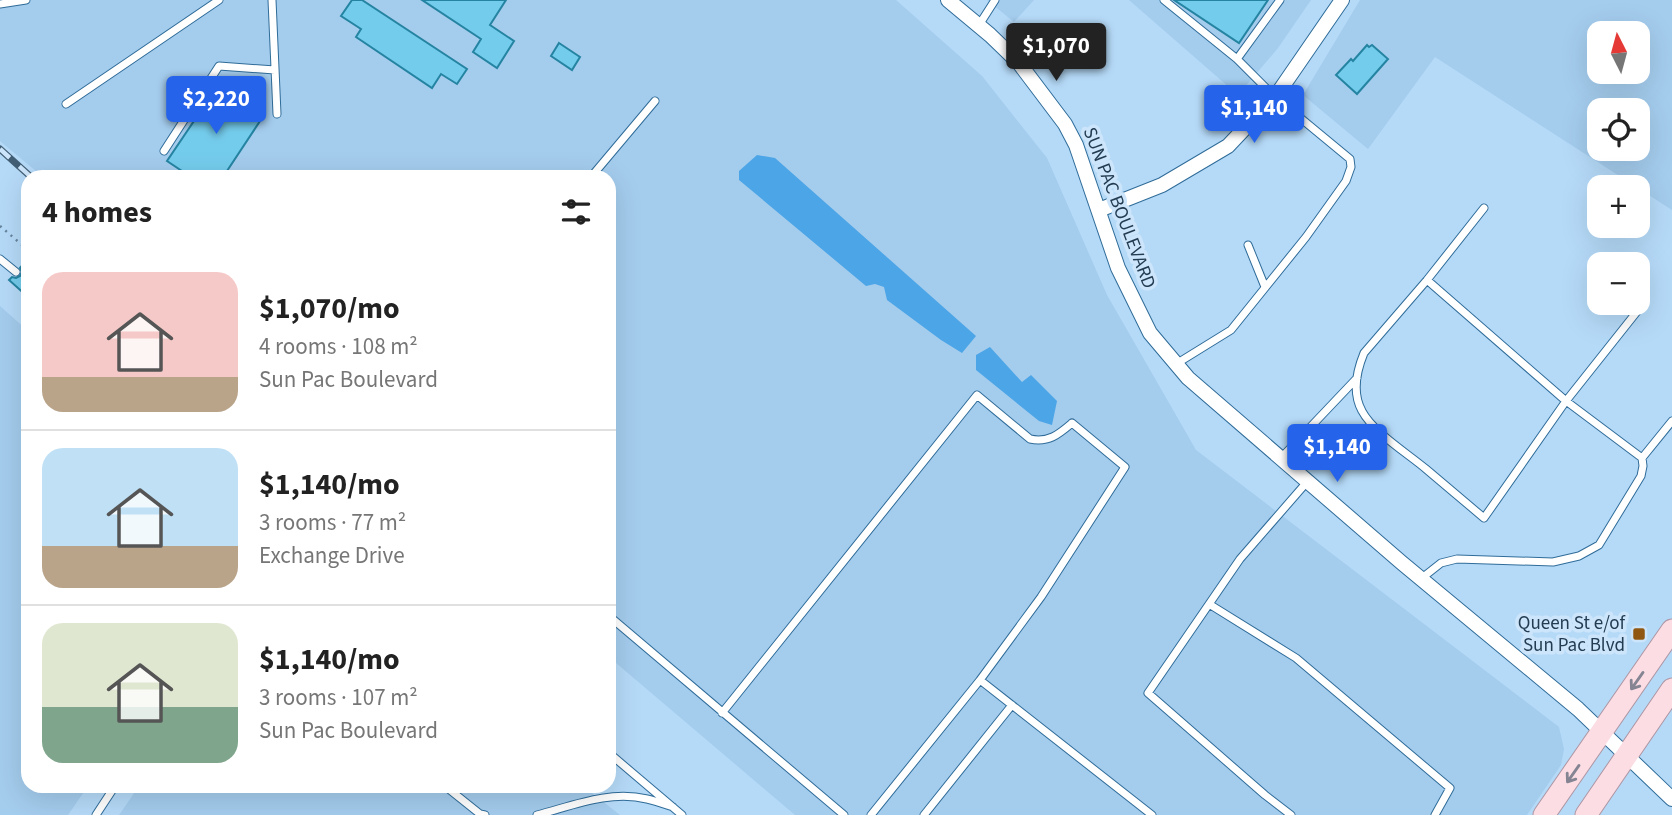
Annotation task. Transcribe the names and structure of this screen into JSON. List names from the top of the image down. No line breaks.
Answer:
{"streets":{"street":["SUN PAC BOULEVARD"]},"places":{"transit":["Queen St e/of Sun Pac Blvd"]},"north":"top","page":{"map_buttons":["+","−"],"price":["$1,070","$2,220","$1,140","$1,140"],"heading":"4 homes","list":[{"name":"$1,070/mo","note":"4 rooms · 108 m² · Sun Pac Boulevard"},{"name":"$1,140/mo","note":"3 rooms · 77 m² · Exchange Drive"},{"name":"$1,140/mo","note":"3 rooms · 107 m² · Sun Pac Boulevard"}]}}
